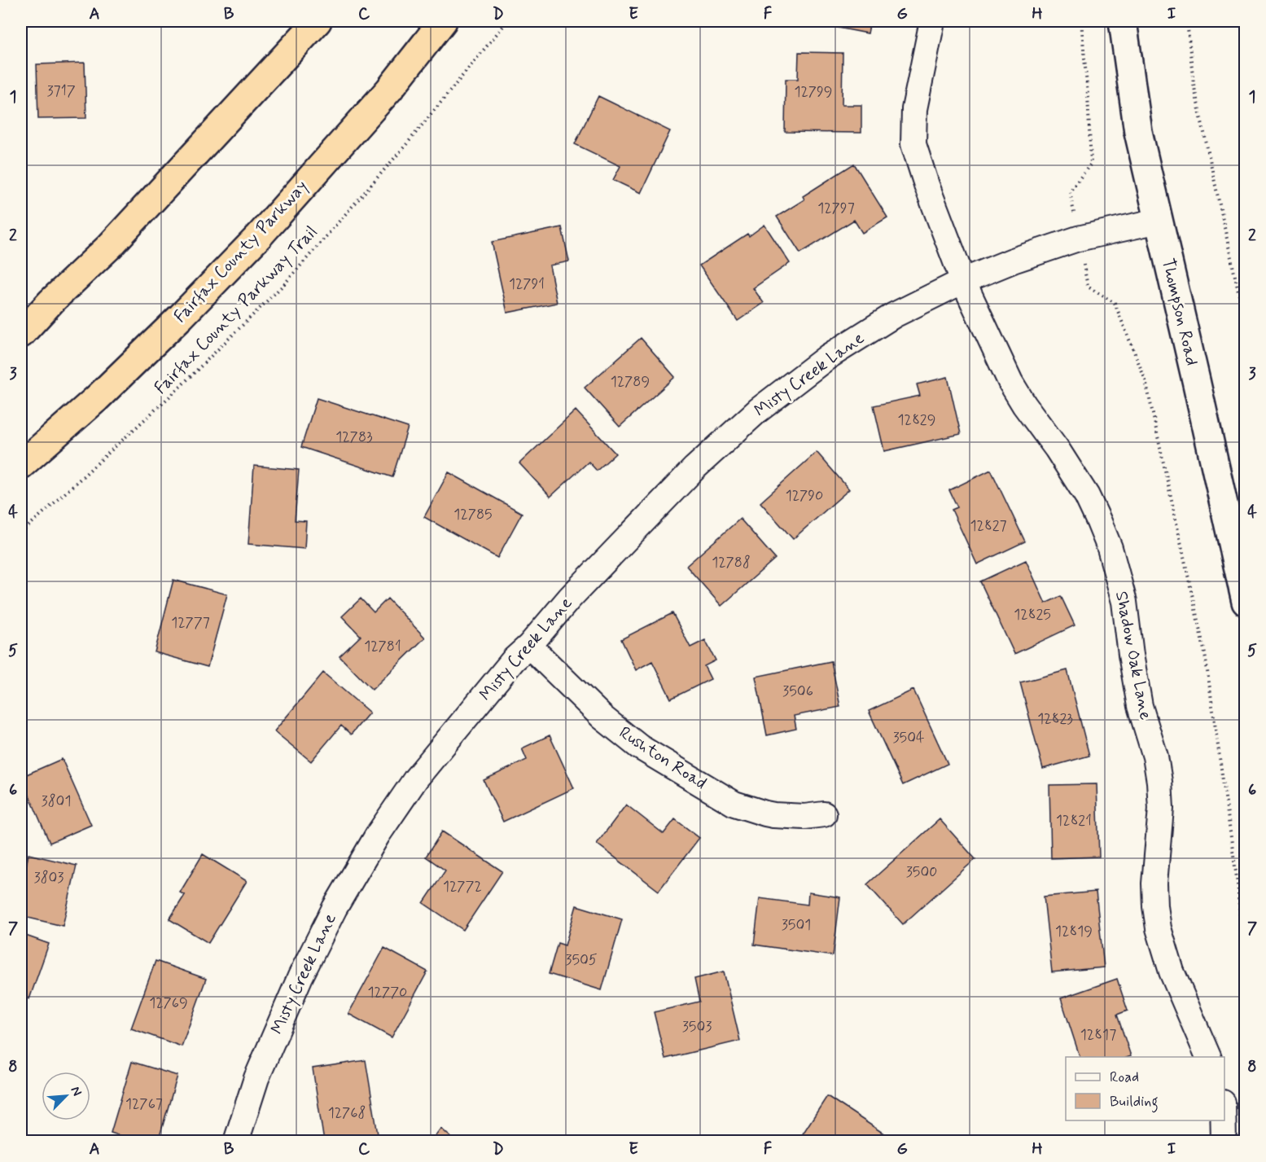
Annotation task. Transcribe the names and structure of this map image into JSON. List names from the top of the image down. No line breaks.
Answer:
{"streets":{"highway":["Fairfax County Parkway"],"street":["Thompson Road","Misty Creek Lane","Shadow Oak Lane","Rushton Road"],"path":["Fairfax County Parkway Trail"]},"crossings":[["Thompson Road","Misty Creek Lane"],["Misty Creek Lane","Shadow Oak Lane"],["Misty Creek Lane","Rushton Road"]],"house_numbers":["3717","12799","12797","12791","12789","12829","12783","12790","12785","12827","12788","12825","12777","12781","3506","12823","3504","3801","12821","3500","3803","12772","3501","12819","3505","12770","12769","3503","12817","12767","12768"],"legend":["Road","Building"],"north":"top right","grid":{"columns":["A","B","C","D","E","F","G","H","I"],"rows":["1","2","3","4","5","6","7","8"]}}
